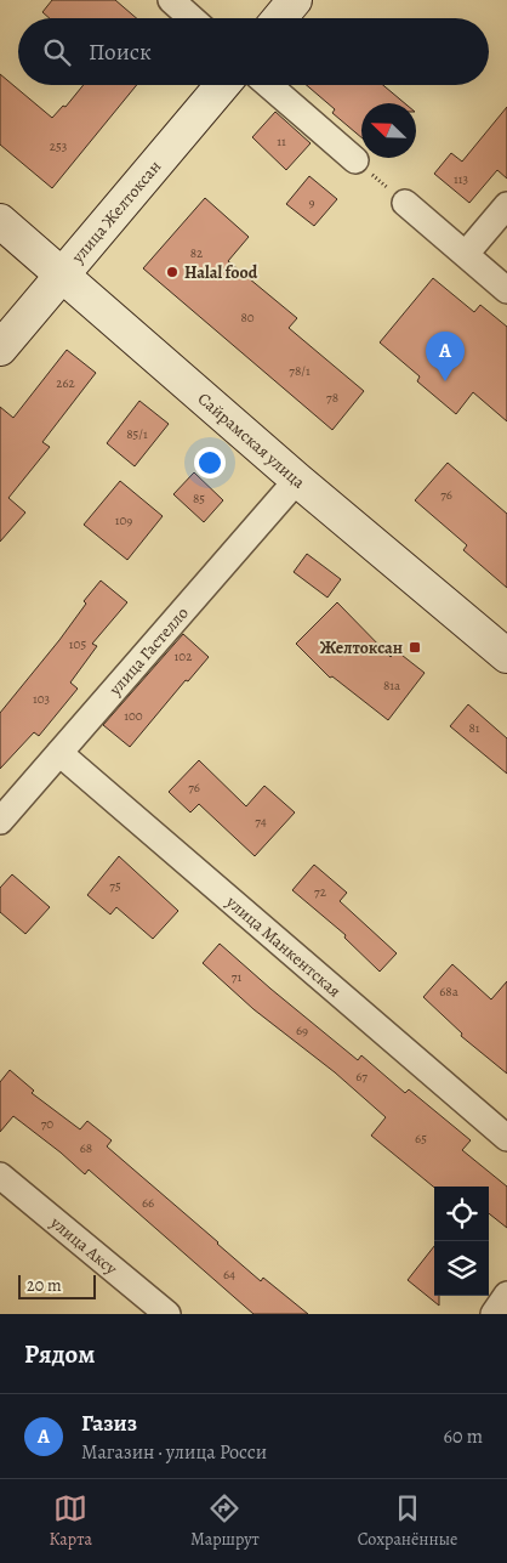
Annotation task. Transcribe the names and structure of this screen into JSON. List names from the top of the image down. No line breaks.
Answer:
{"streets":{"main road":["улица Желтоксан","Сайрамская улица"],"street":["улица Гастелло","улица Манкентская","улица Аксу"]},"crossings":[["улица Желтоксан","Сайрамская улица"],["Сайрамская улица","улица Гастелло"],["улица Гастелло","улица Манкентская"]],"places":{"other":["Halal food"],"transit":["Желтоксан"]},"house_numbers":["11","253","113","9","82","80","78/1","262","78","85/1","76","85","109","105","102","81а","103","100","81","76","74","75","72","71","68а","69","67","70","65","68","66","64"],"scale_bar":"20 m","north":"top left","page":{"search":"Поиск","pins":"A","scale":"20 m","heading":"Рядом","list":[{"mark":"A","name":"Газиз","note":"Магазин · улица Росси","value":"60 m"}],"nav":["Карта","Маршрут","Сохранённые"]}}
